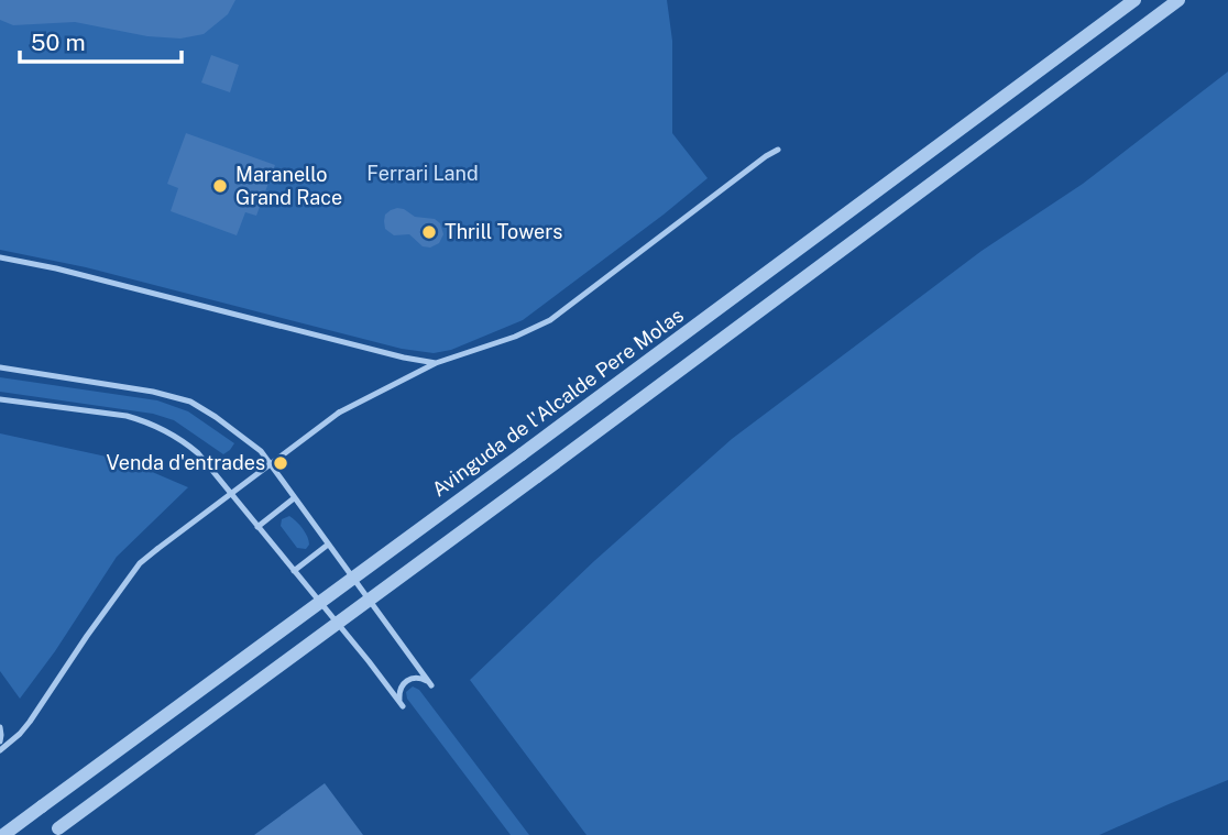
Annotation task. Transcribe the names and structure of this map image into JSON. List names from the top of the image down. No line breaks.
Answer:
{"streets":{"street":["Avinguda de l'Alcalde Pere Molas"]},"parks":["Ferrari Land"],"places":["Maranello Grand Race","Thrill Towers","Venda d'entrades"],"scale_bar":"50 m"}
